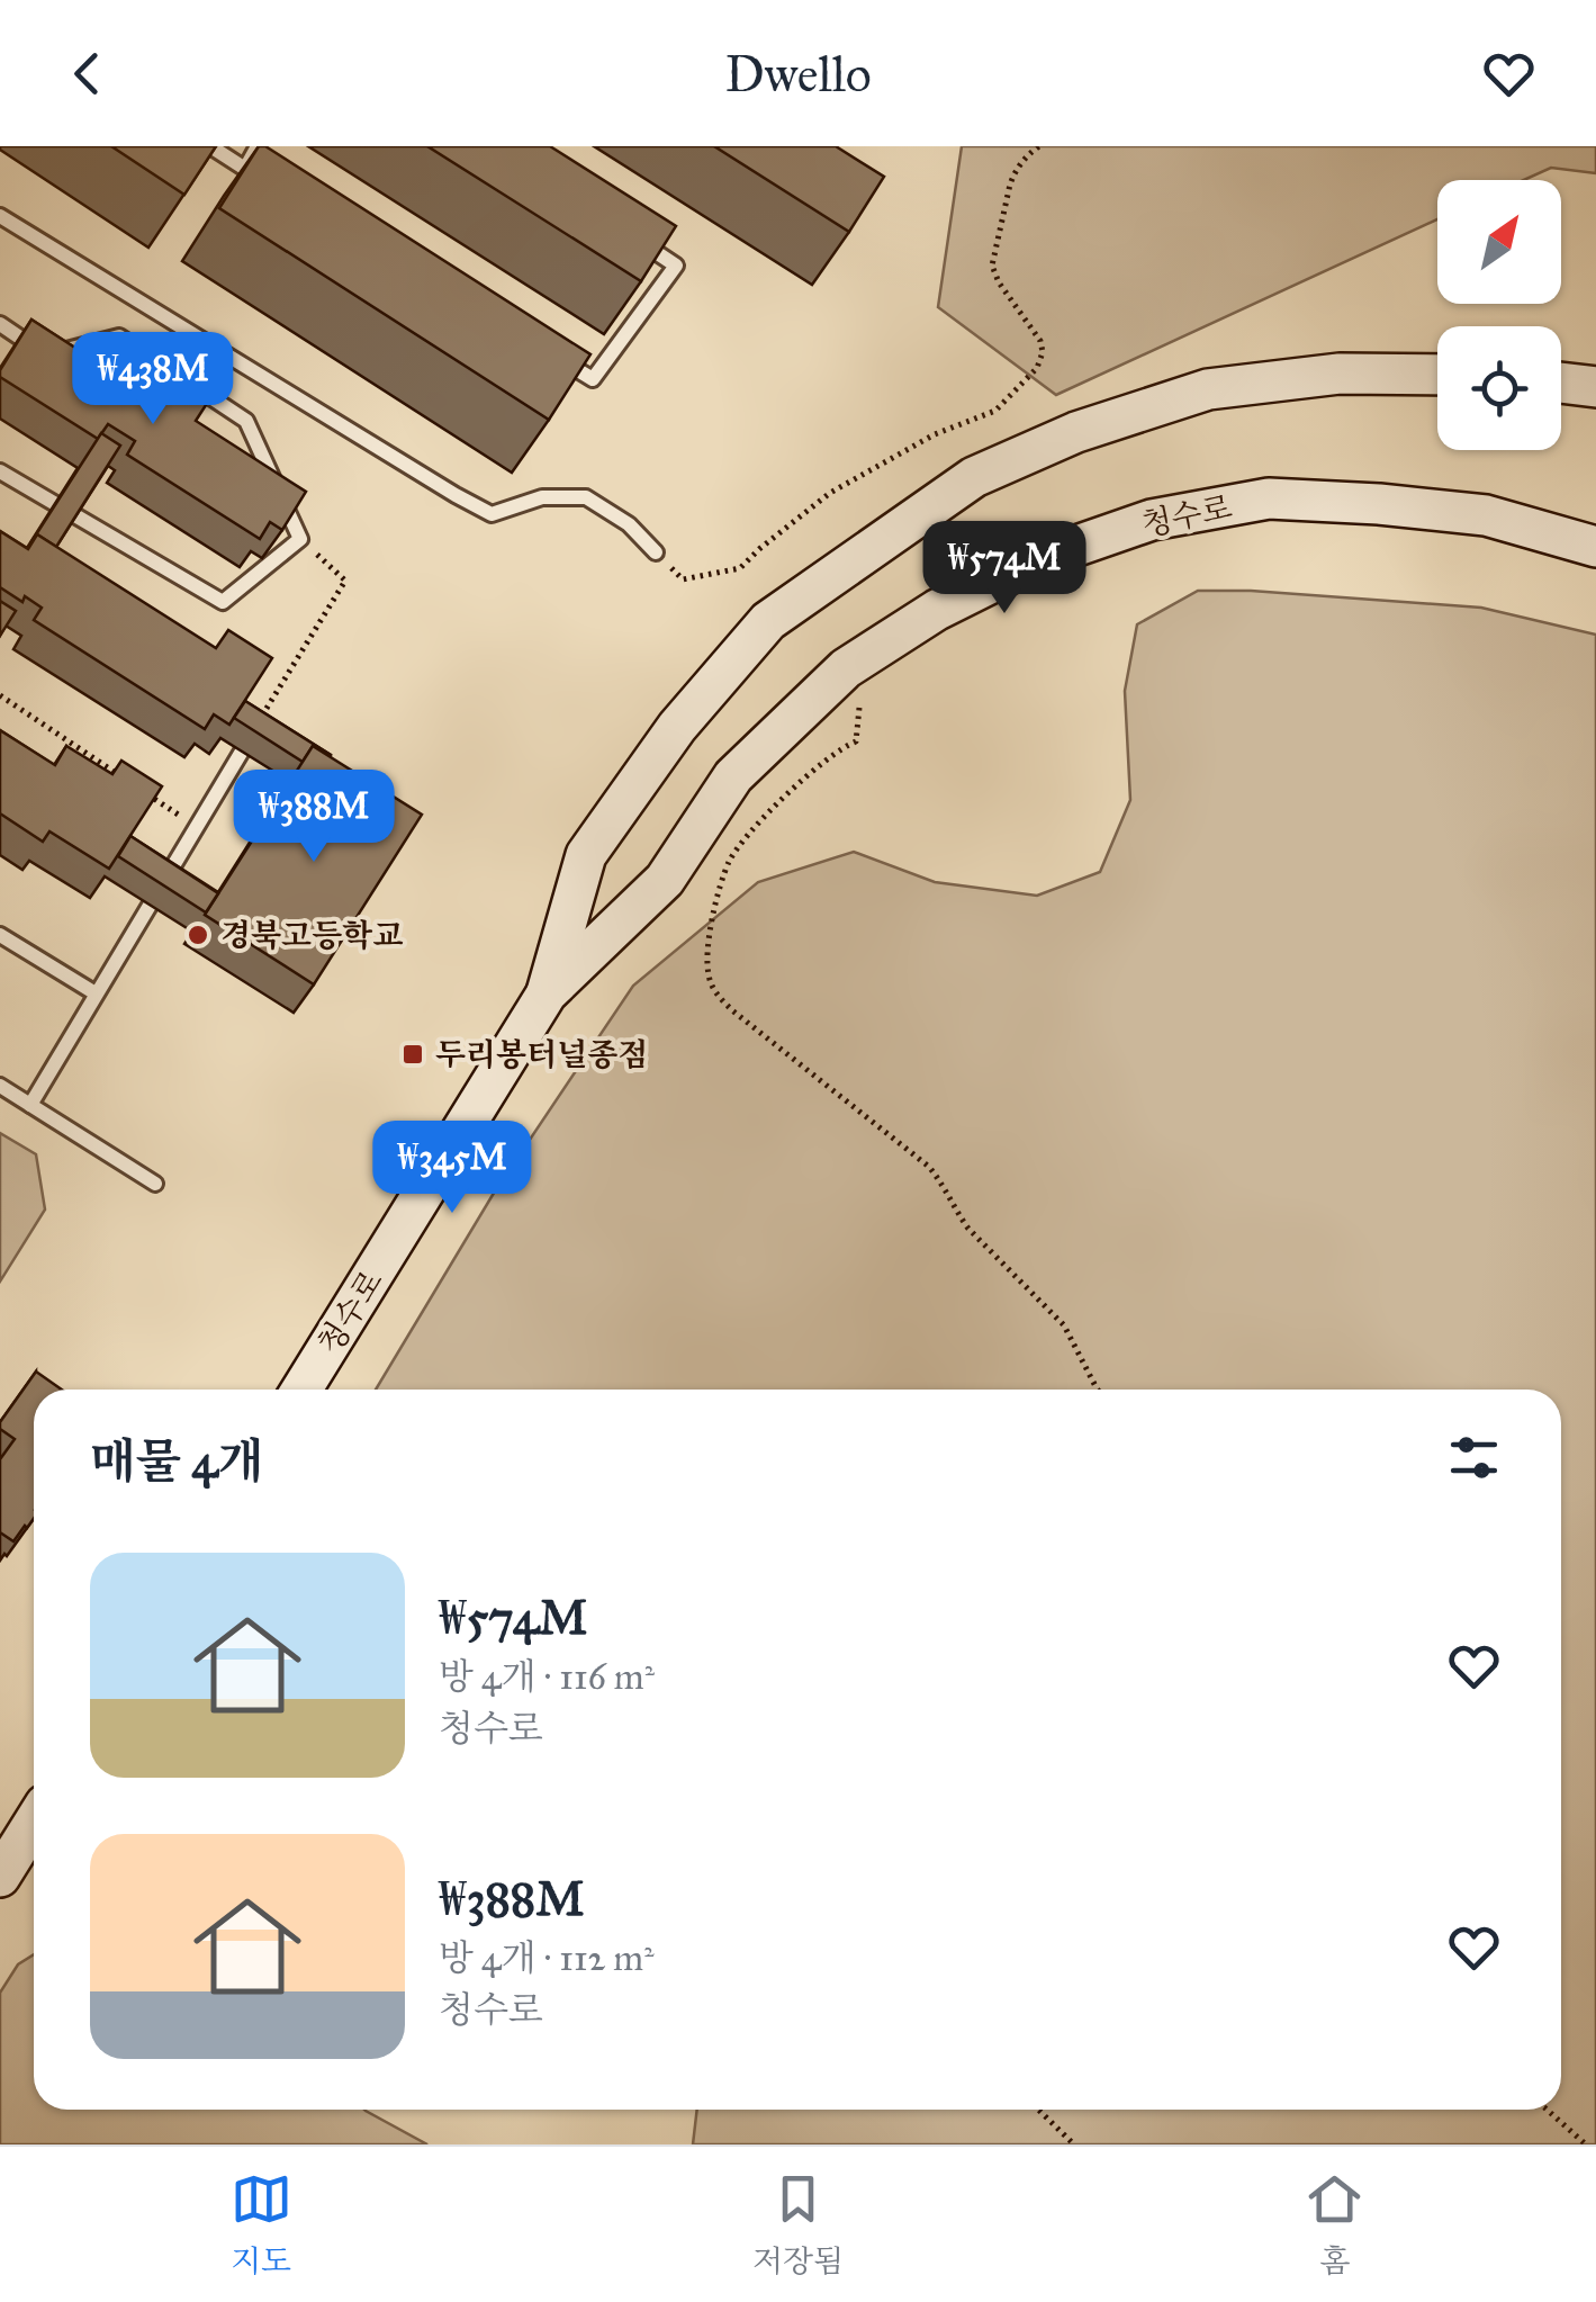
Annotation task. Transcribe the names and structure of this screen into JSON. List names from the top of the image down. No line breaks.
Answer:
{"streets":{"main road":["청수로"]},"places":{"other":["경북고등학교"],"transit":["두리봉터널종점"]},"north":"top right","page":{"header":"Dwello","price":["₩438M","₩574M","₩388M","₩345M"],"heading":"매물 4개","list":[{"name":"₩574M","note":"방 4개 · 116 m² · 청수로"},{"name":"₩388M","note":"방 4개 · 112 m² · 청수로"}],"tabs":["지도","저장됨","홈"]}}
